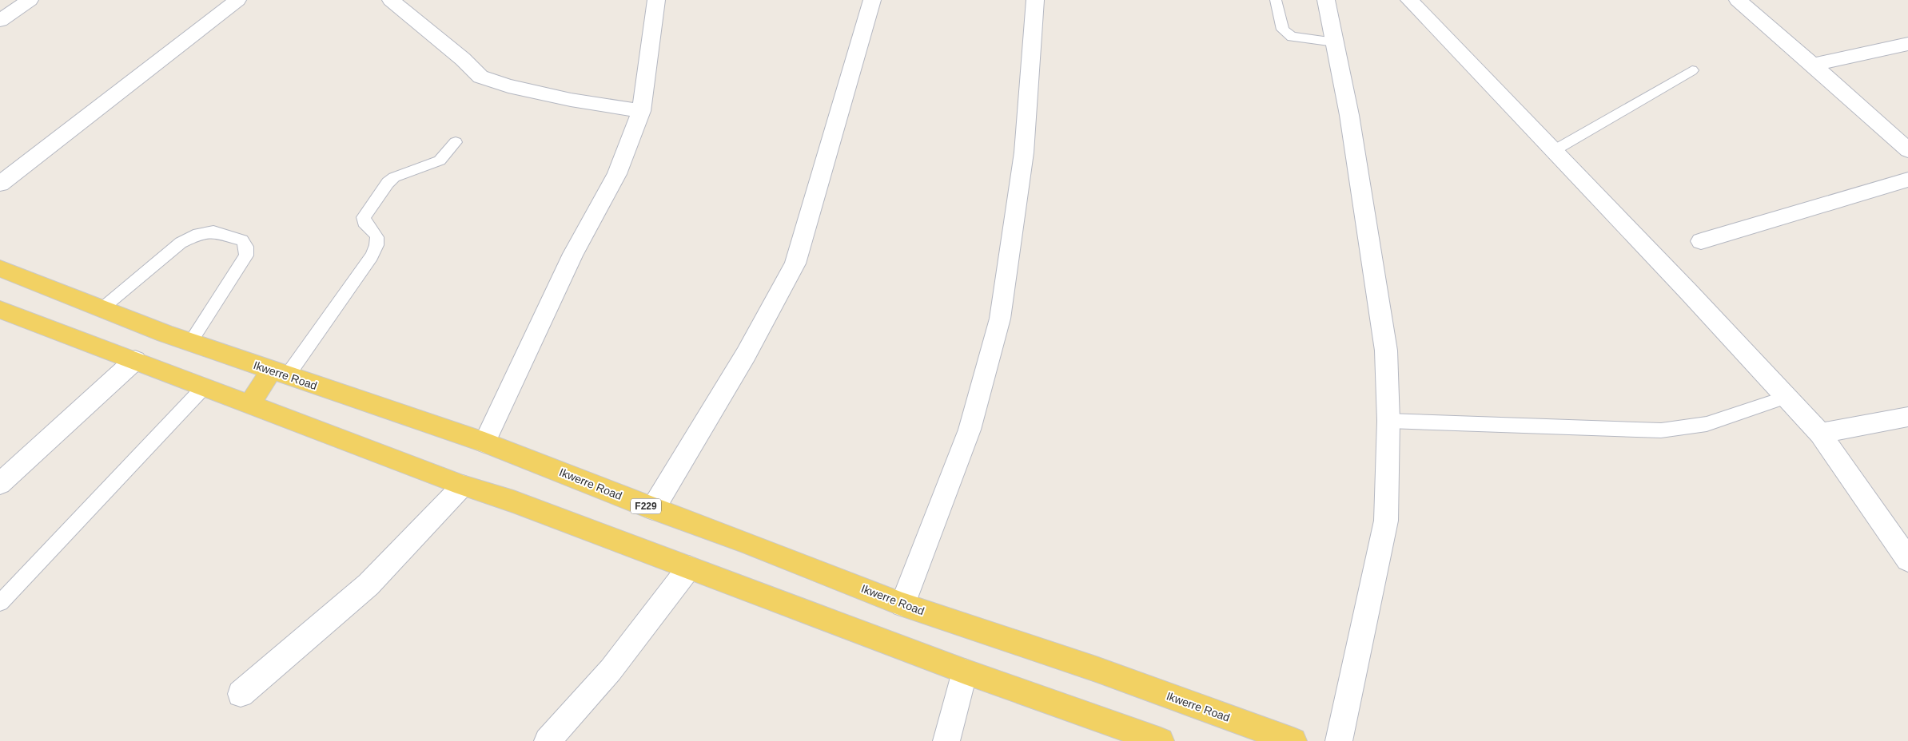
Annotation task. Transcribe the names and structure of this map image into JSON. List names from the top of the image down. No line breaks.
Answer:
{"streets":{"main road":["Ikwerre Road","F229"]}}
